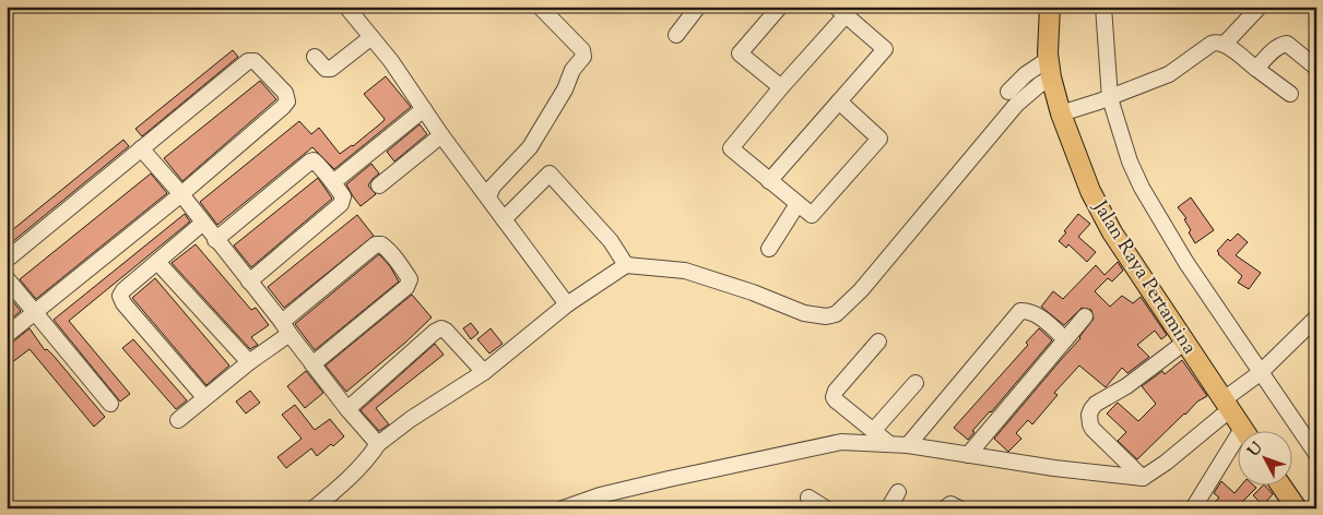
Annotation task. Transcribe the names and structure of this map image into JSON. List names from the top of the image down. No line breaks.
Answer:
{"streets":{"main road":["Jalan Raya Pertamina"]},"north":"top left"}
